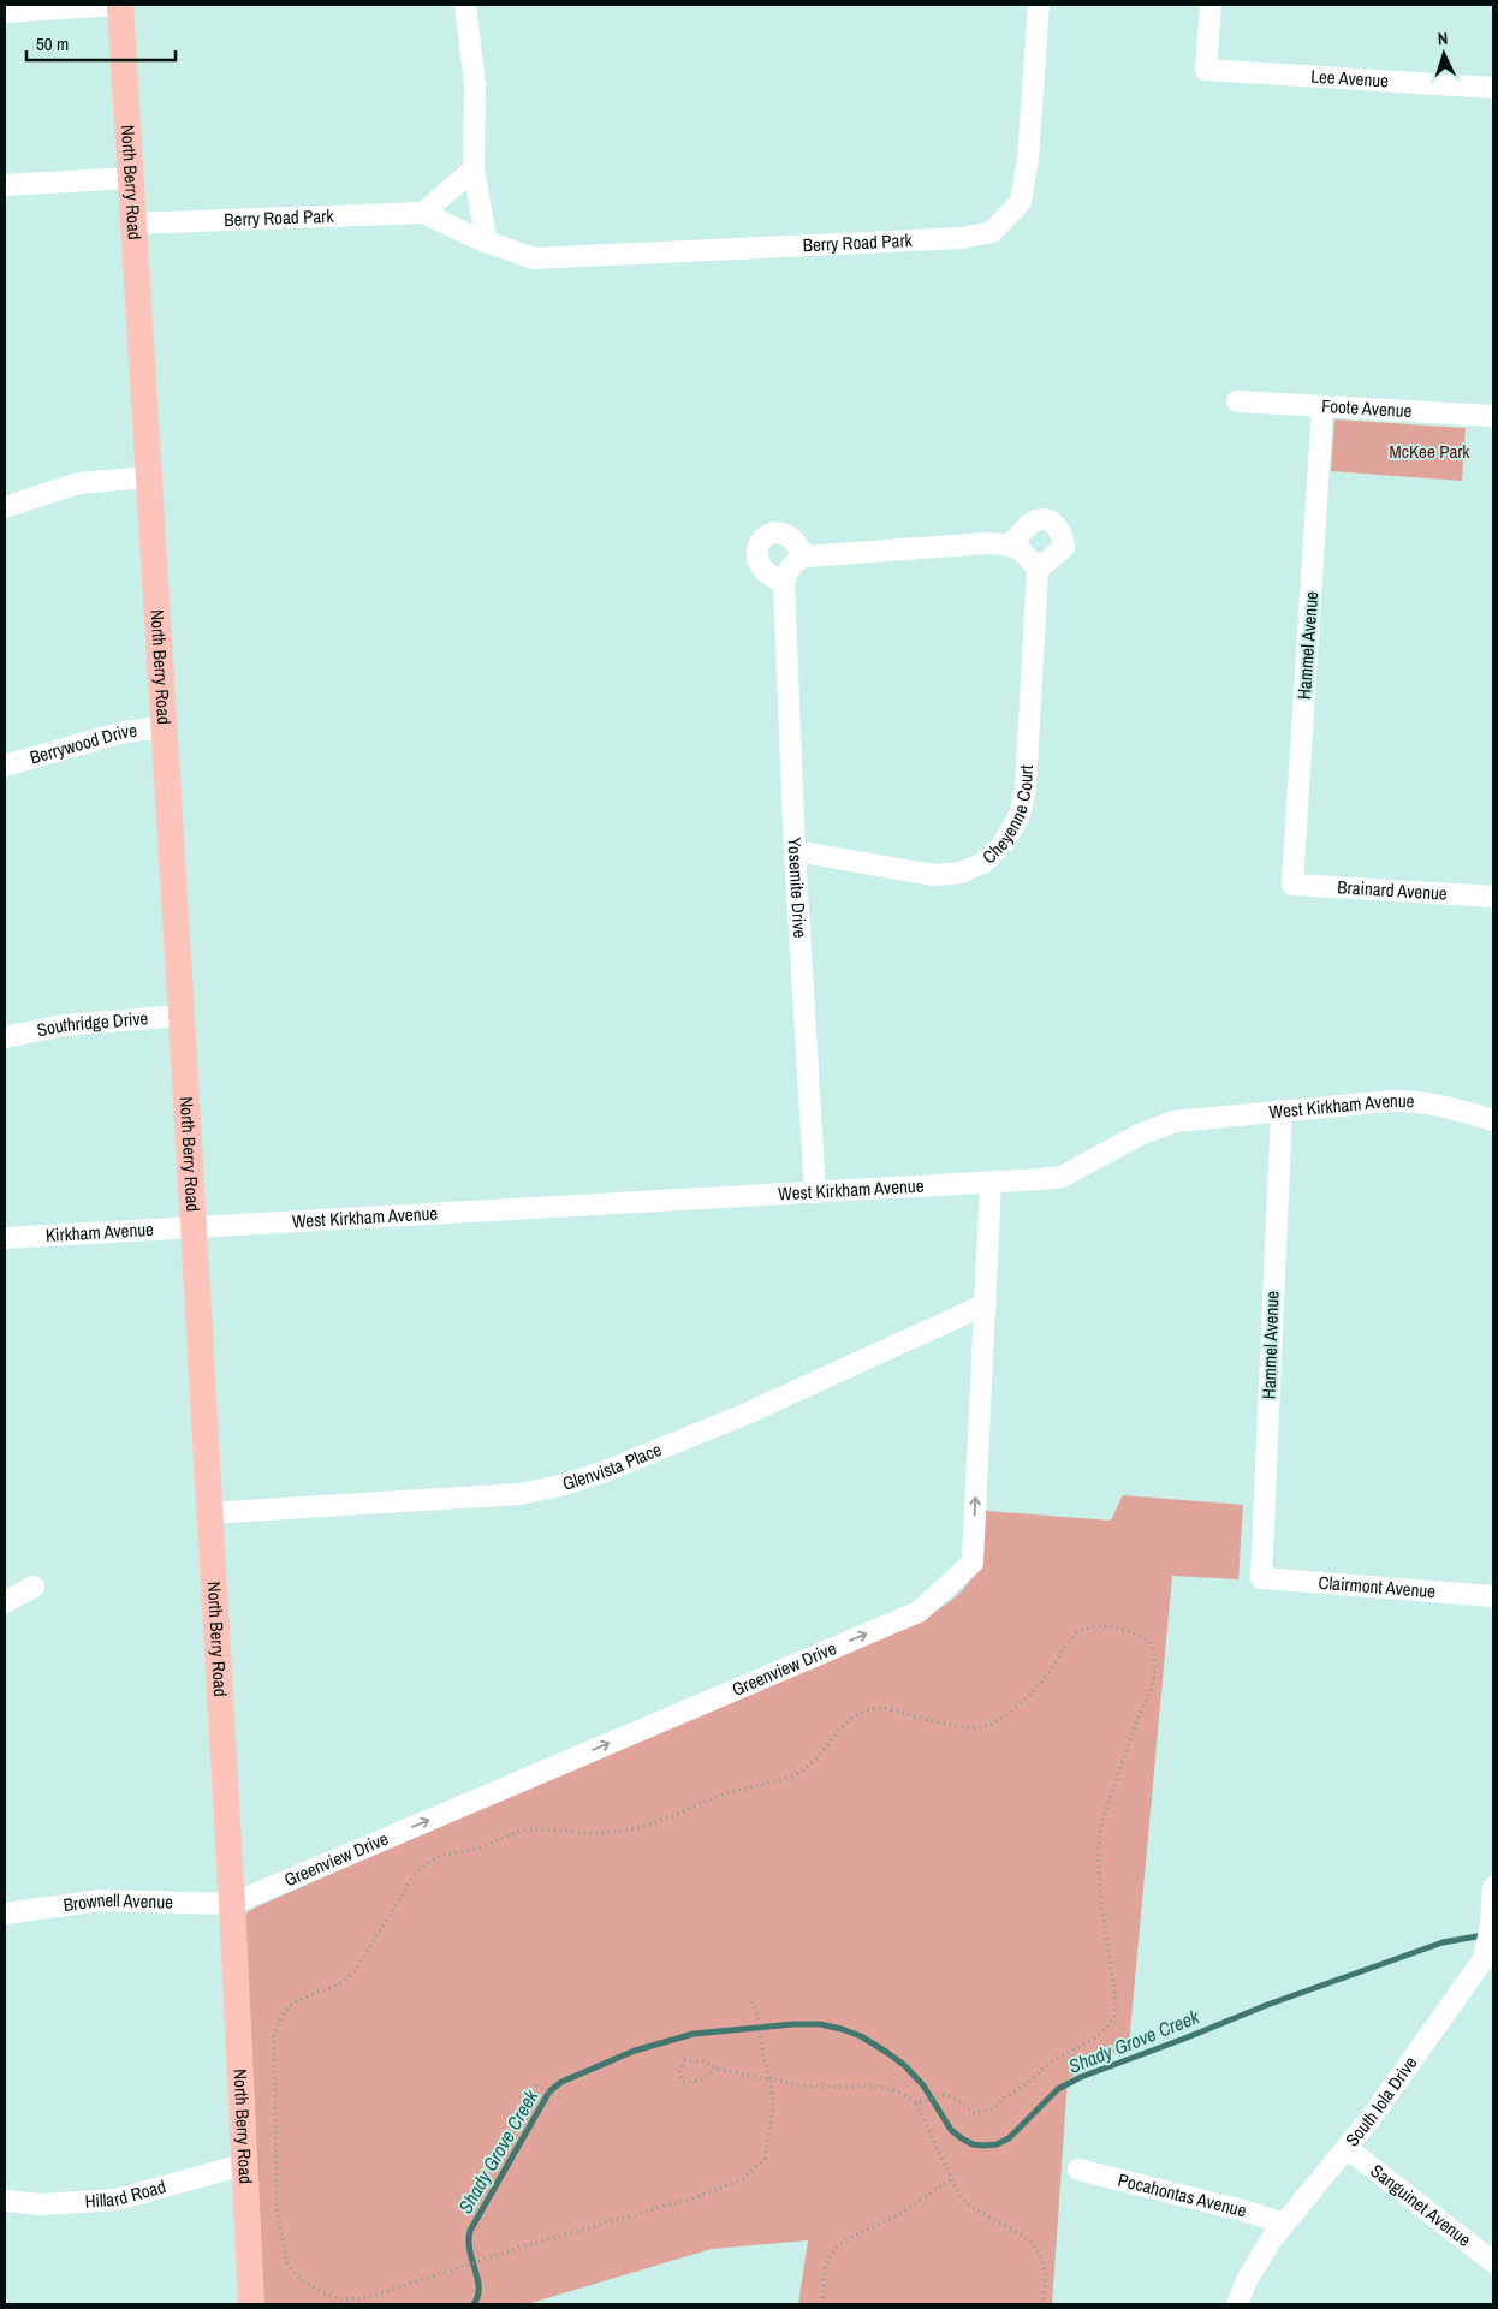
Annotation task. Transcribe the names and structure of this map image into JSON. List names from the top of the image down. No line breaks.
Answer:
{"streets":{"main road":["North Berry Road"],"street":["Lee Avenue","Berry Road Park","Foote Avenue","Hammel Avenue","Berrywood Drive","Cheyenne Court","Yosemite Drive","Brainard Avenue","Southridge Drive","West Kirkham Avenue","Kirkham Avenue","Glenvista Place","Clairmont Avenue","Greenview Drive","Brownell Avenue","South Iola Drive","Hillard Road","Pocahontas Avenue","Sanguinet Avenue"]},"crossings":[["North Berry Road","Berry Road Park"],["North Berry Road","Berrywood Drive"],["North Berry Road","Southridge Drive"],["North Berry Road","West Kirkham Avenue"],["North Berry Road","Kirkham Avenue"],["North Berry Road","Glenvista Place"],["North Berry Road","Greenview Drive"],["North Berry Road","Brownell Avenue"],["North Berry Road","Hillard Road"],["Foote Avenue","Hammel Avenue"],["Hammel Avenue","Brainard Avenue"],["Hammel Avenue","West Kirkham Avenue"],["Hammel Avenue","Clairmont Avenue"],["Cheyenne Court","Yosemite Drive"],["Yosemite Drive","West Kirkham Avenue"],["West Kirkham Avenue","Kirkham Avenue"],["West Kirkham Avenue","Greenview Drive"],["Glenvista Place","Greenview Drive"],["Greenview Drive","Brownell Avenue"],["South Iola Drive","Pocahontas Avenue"],["South Iola Drive","Sanguinet Avenue"]],"one_way":["Greenview Drive"],"water":["Shady Grove Creek"],"parks":["McKee Park"],"scale_bar":"50 m","north":"top"}
